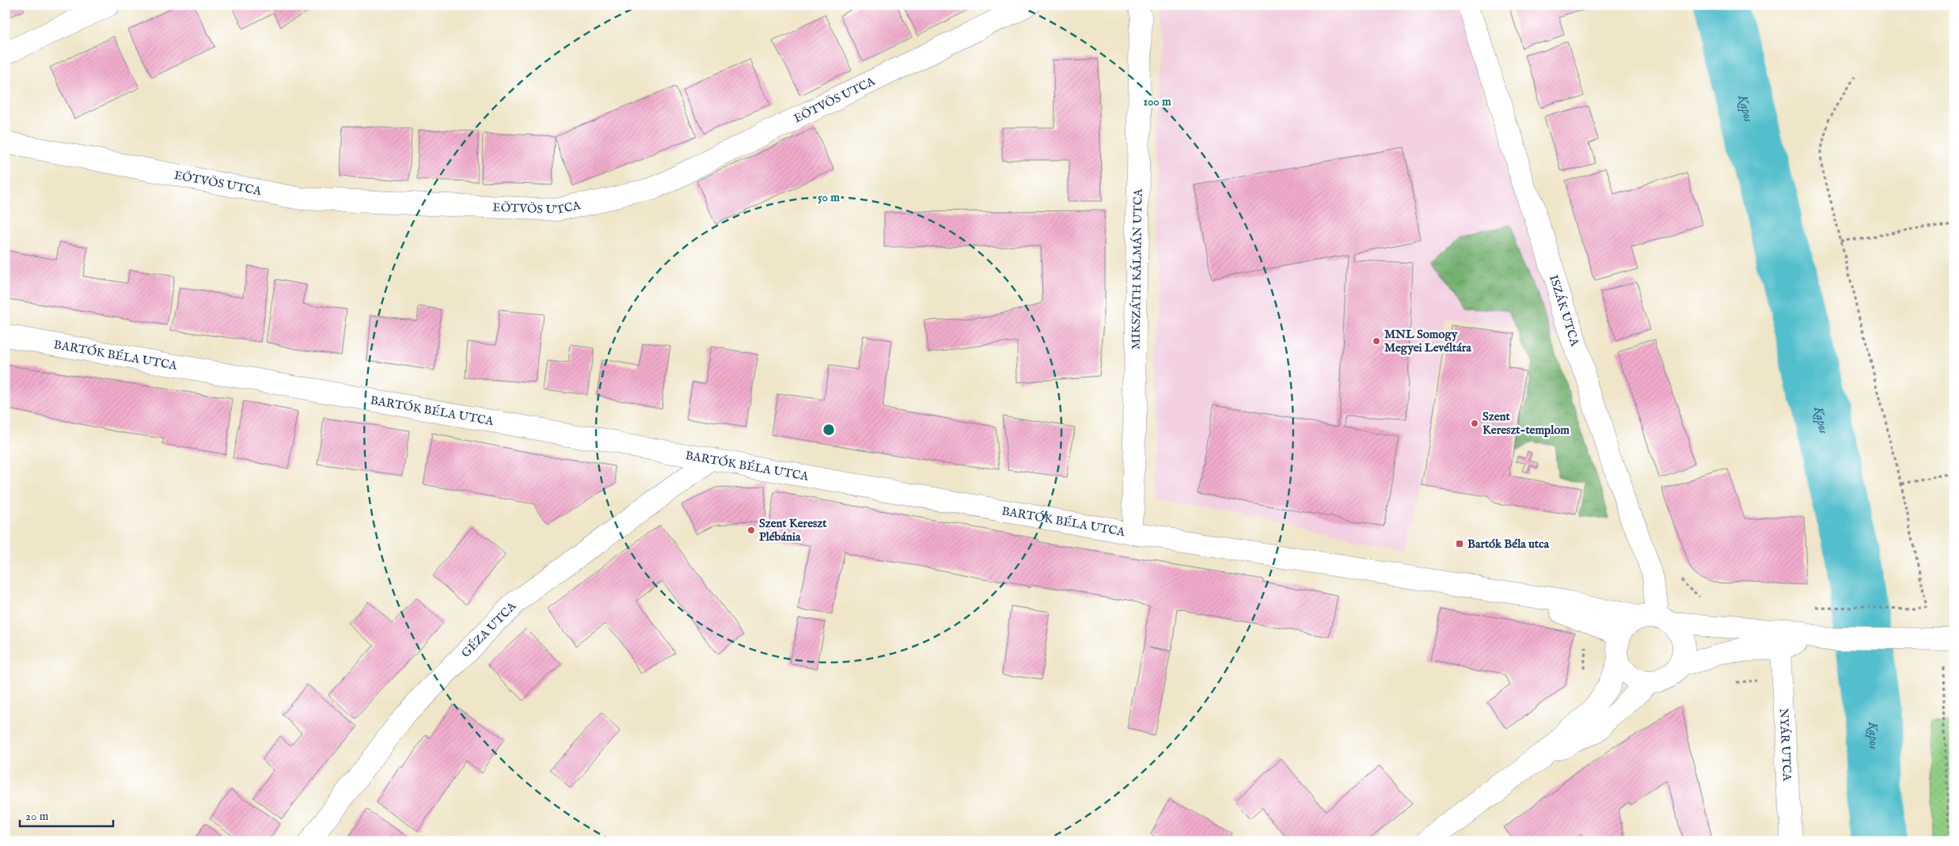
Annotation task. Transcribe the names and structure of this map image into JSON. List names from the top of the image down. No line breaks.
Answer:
{"streets":{"street":["EÖTVÖS UTCA","MIKSZÁTH KÁLMÁN UTCA","ISZÁK UTCA","BARTÓK BÉLA UTCA","GÉZA UTCA","NYÁR UTCA"]},"crossings":[["MIKSZÁTH KÁLMÁN UTCA","BARTÓK BÉLA UTCA"],["BARTÓK BÉLA UTCA","GÉZA UTCA"]],"water":["Kapos"],"places":{"other":["MNL Somogy Megyei Levéltára","Szent Kereszt-templom","Szent Kereszt Plébánia"],"transit":["Bartók Béla utca"]},"scale_bar":"20 m","rings":["100 m","50 m"]}
